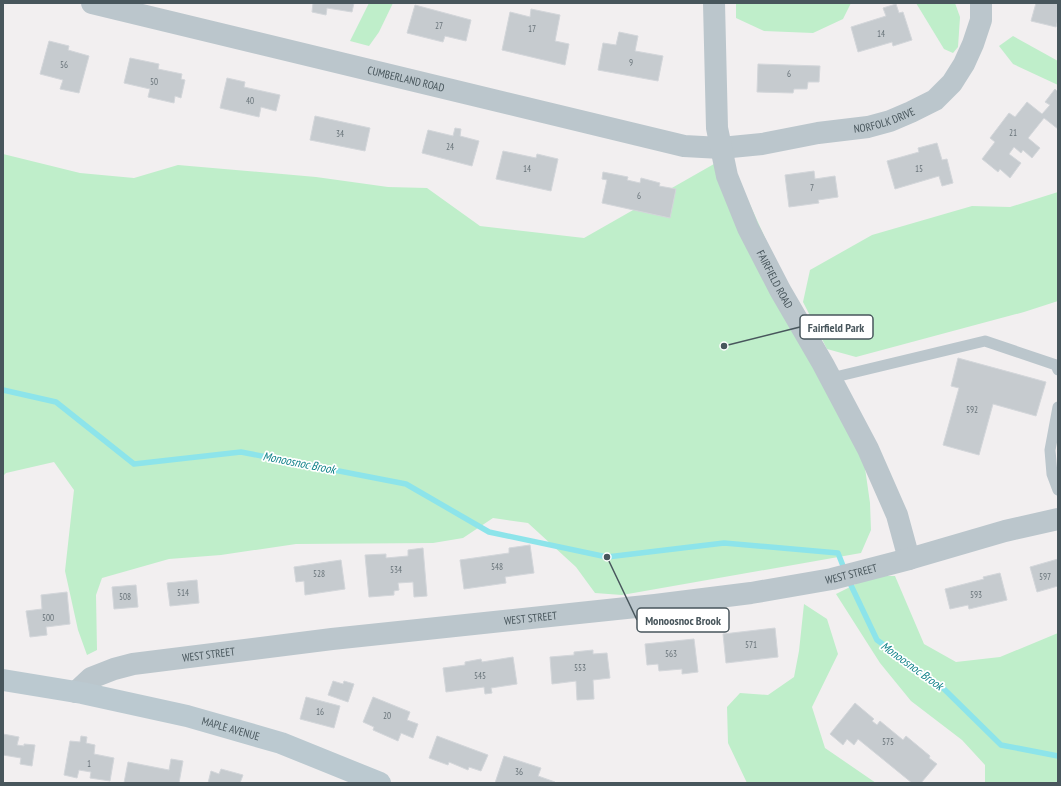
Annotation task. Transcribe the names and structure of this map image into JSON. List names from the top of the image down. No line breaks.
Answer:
{"streets":{"main road":["MAPLE AVENUE"],"street":["CUMBERLAND ROAD","NORFOLK DRIVE","FAIRFIELD ROAD","WEST STREET"]},"crossings":[["CUMBERLAND ROAD","NORFOLK DRIVE"],["CUMBERLAND ROAD","FAIRFIELD ROAD"],["NORFOLK DRIVE","FAIRFIELD ROAD"],["FAIRFIELD ROAD","WEST STREET"],["WEST STREET","MAPLE AVENUE"]],"water":["Monoosnoc Brook"],"places":["Fairfield Park","Monoosnoc Brook"],"house_numbers":["27","17","14","9","56","6","50","40","21","34","24","14","15","7","6","592","548","534","528","597","514","593","508","500","571","563","553","545","16","20","575","1","36"]}
